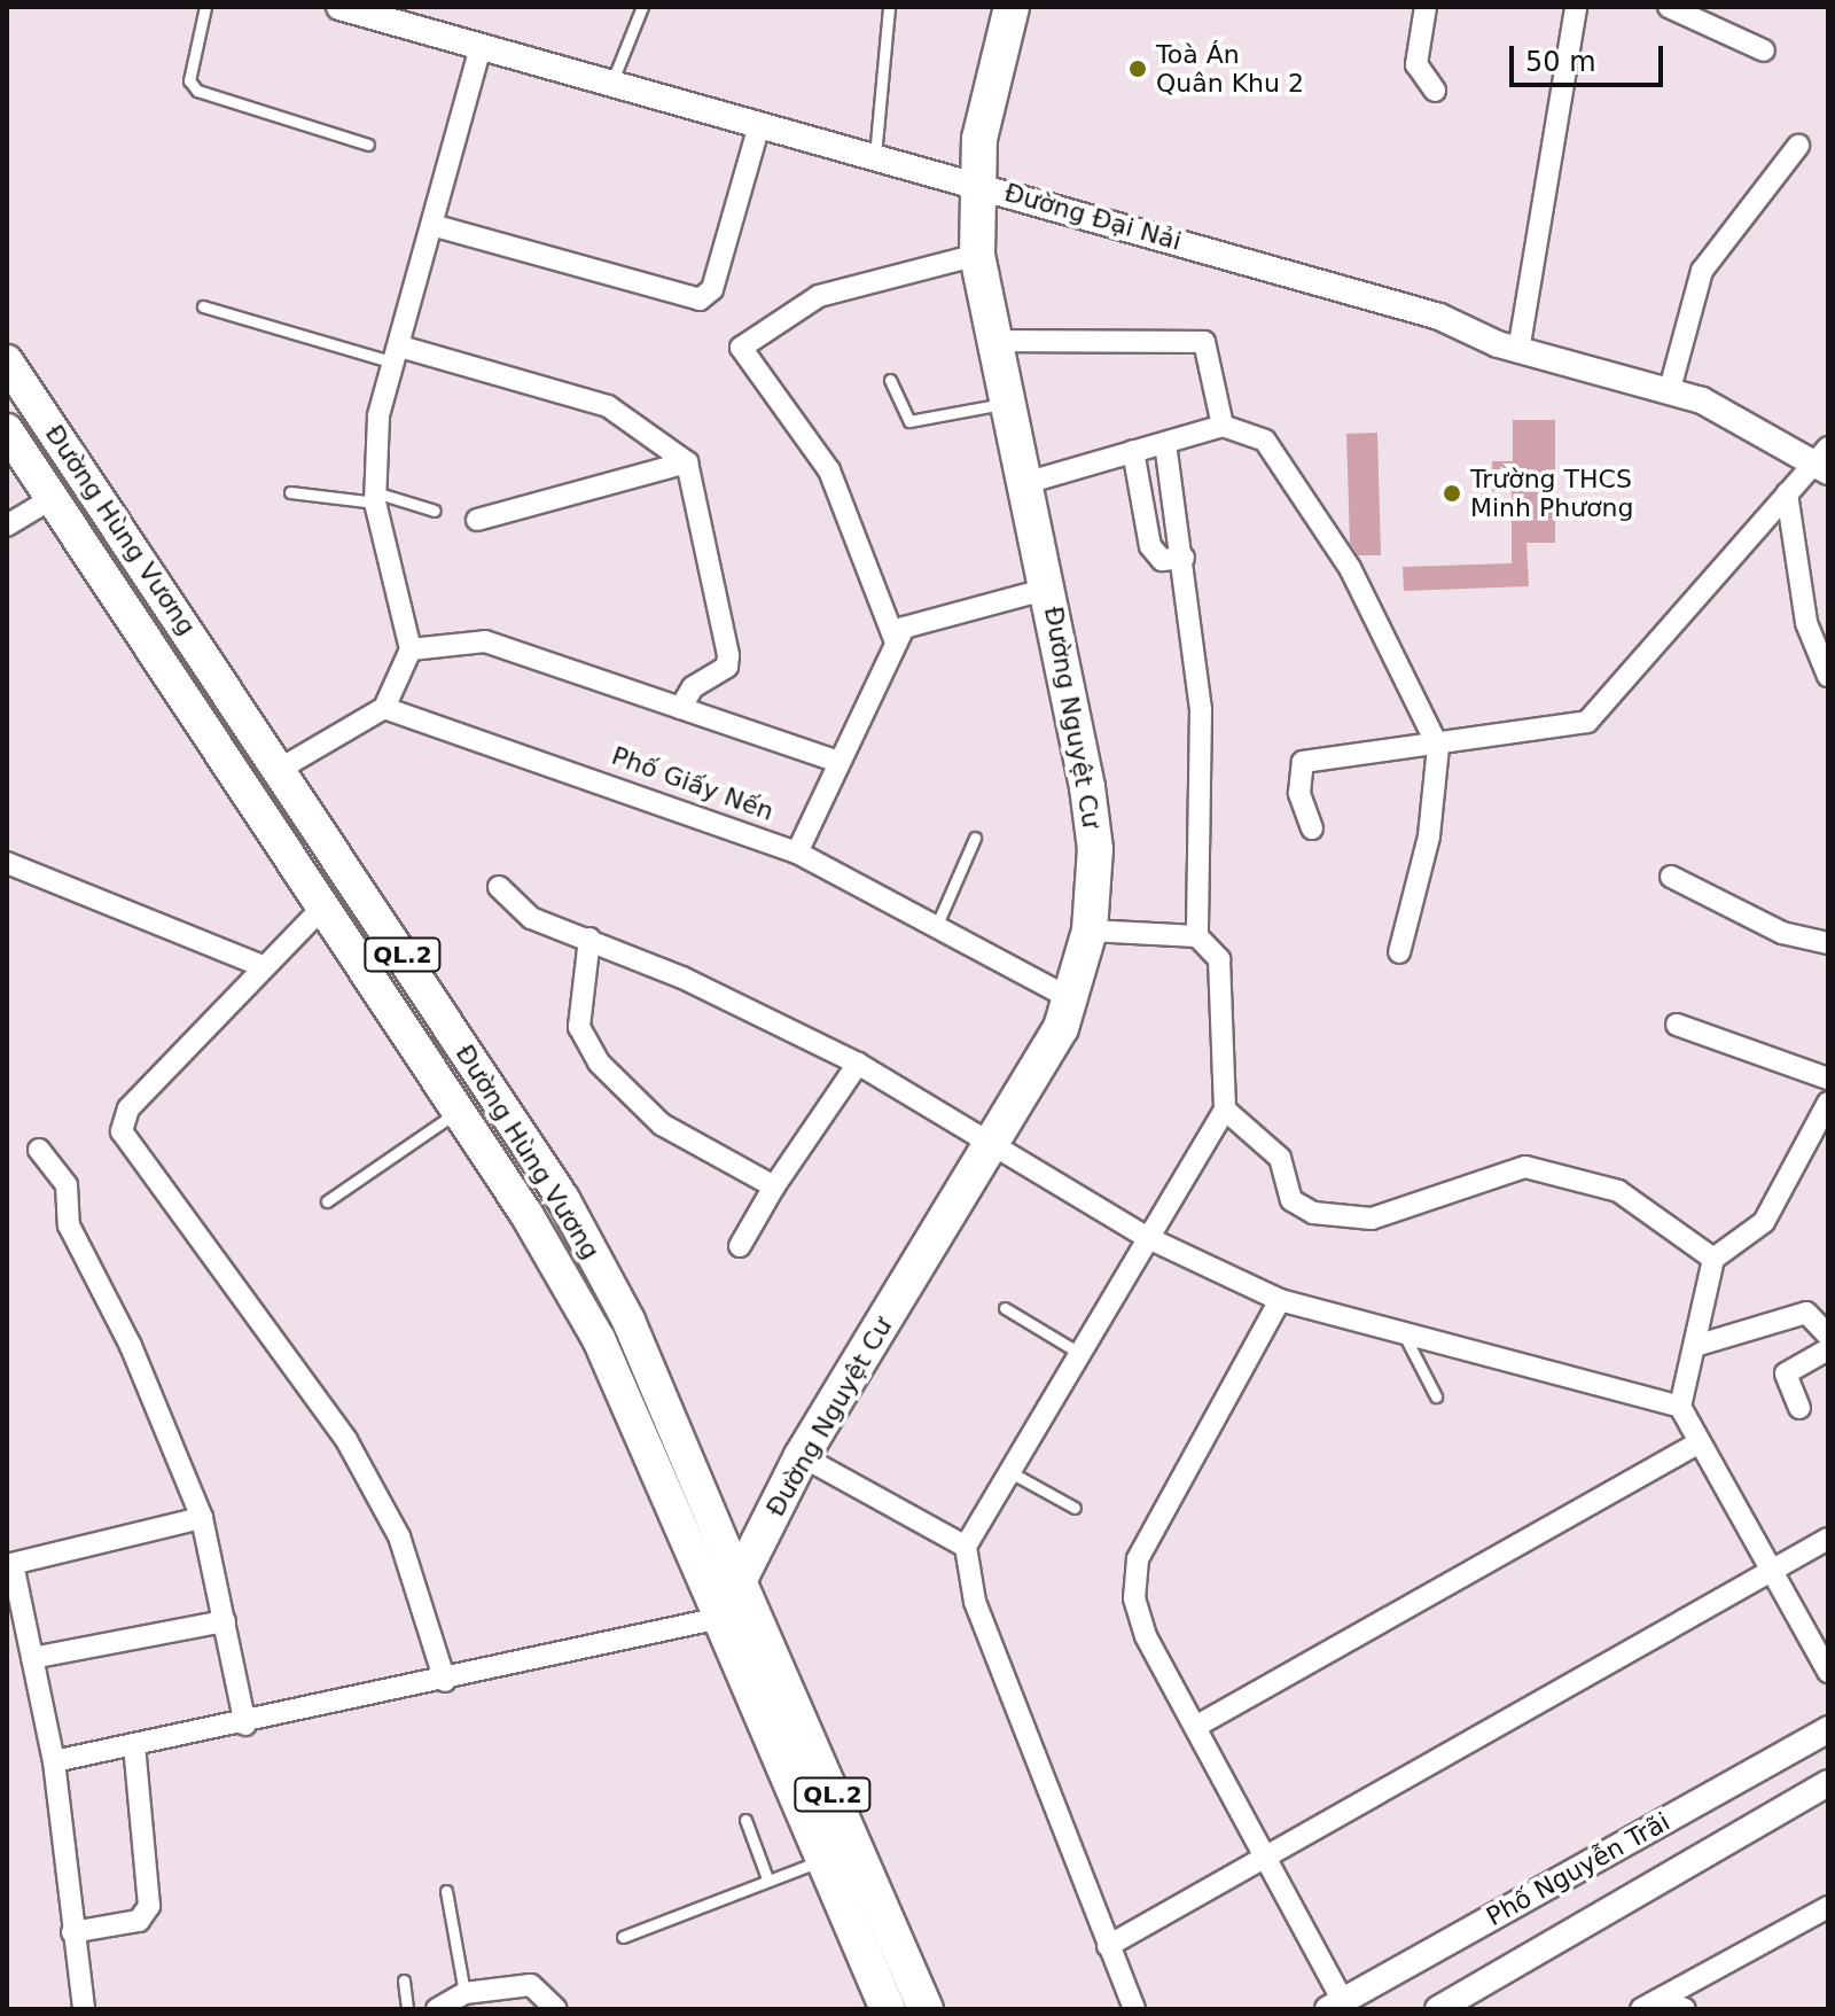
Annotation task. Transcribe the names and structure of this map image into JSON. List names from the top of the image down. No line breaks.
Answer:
{"streets":{"highway":["Đường Hùng Vương","Đường Nguyệt Cư","QL.2"],"street":["Đường Đại Nải","Phố Giấy Nến","Phố Nguyễn Trãi"]},"crossings":[["Đường Đại Nải","Đường Nguyệt Cư"],["Đường Hùng Vương","Đường Nguyệt Cư"],["Đường Nguyệt Cư","Phố Giấy Nến"]],"places":["Toà Án Quân Khu 2","Trường THCS Minh Phương"],"scale_bar":"50 m"}
